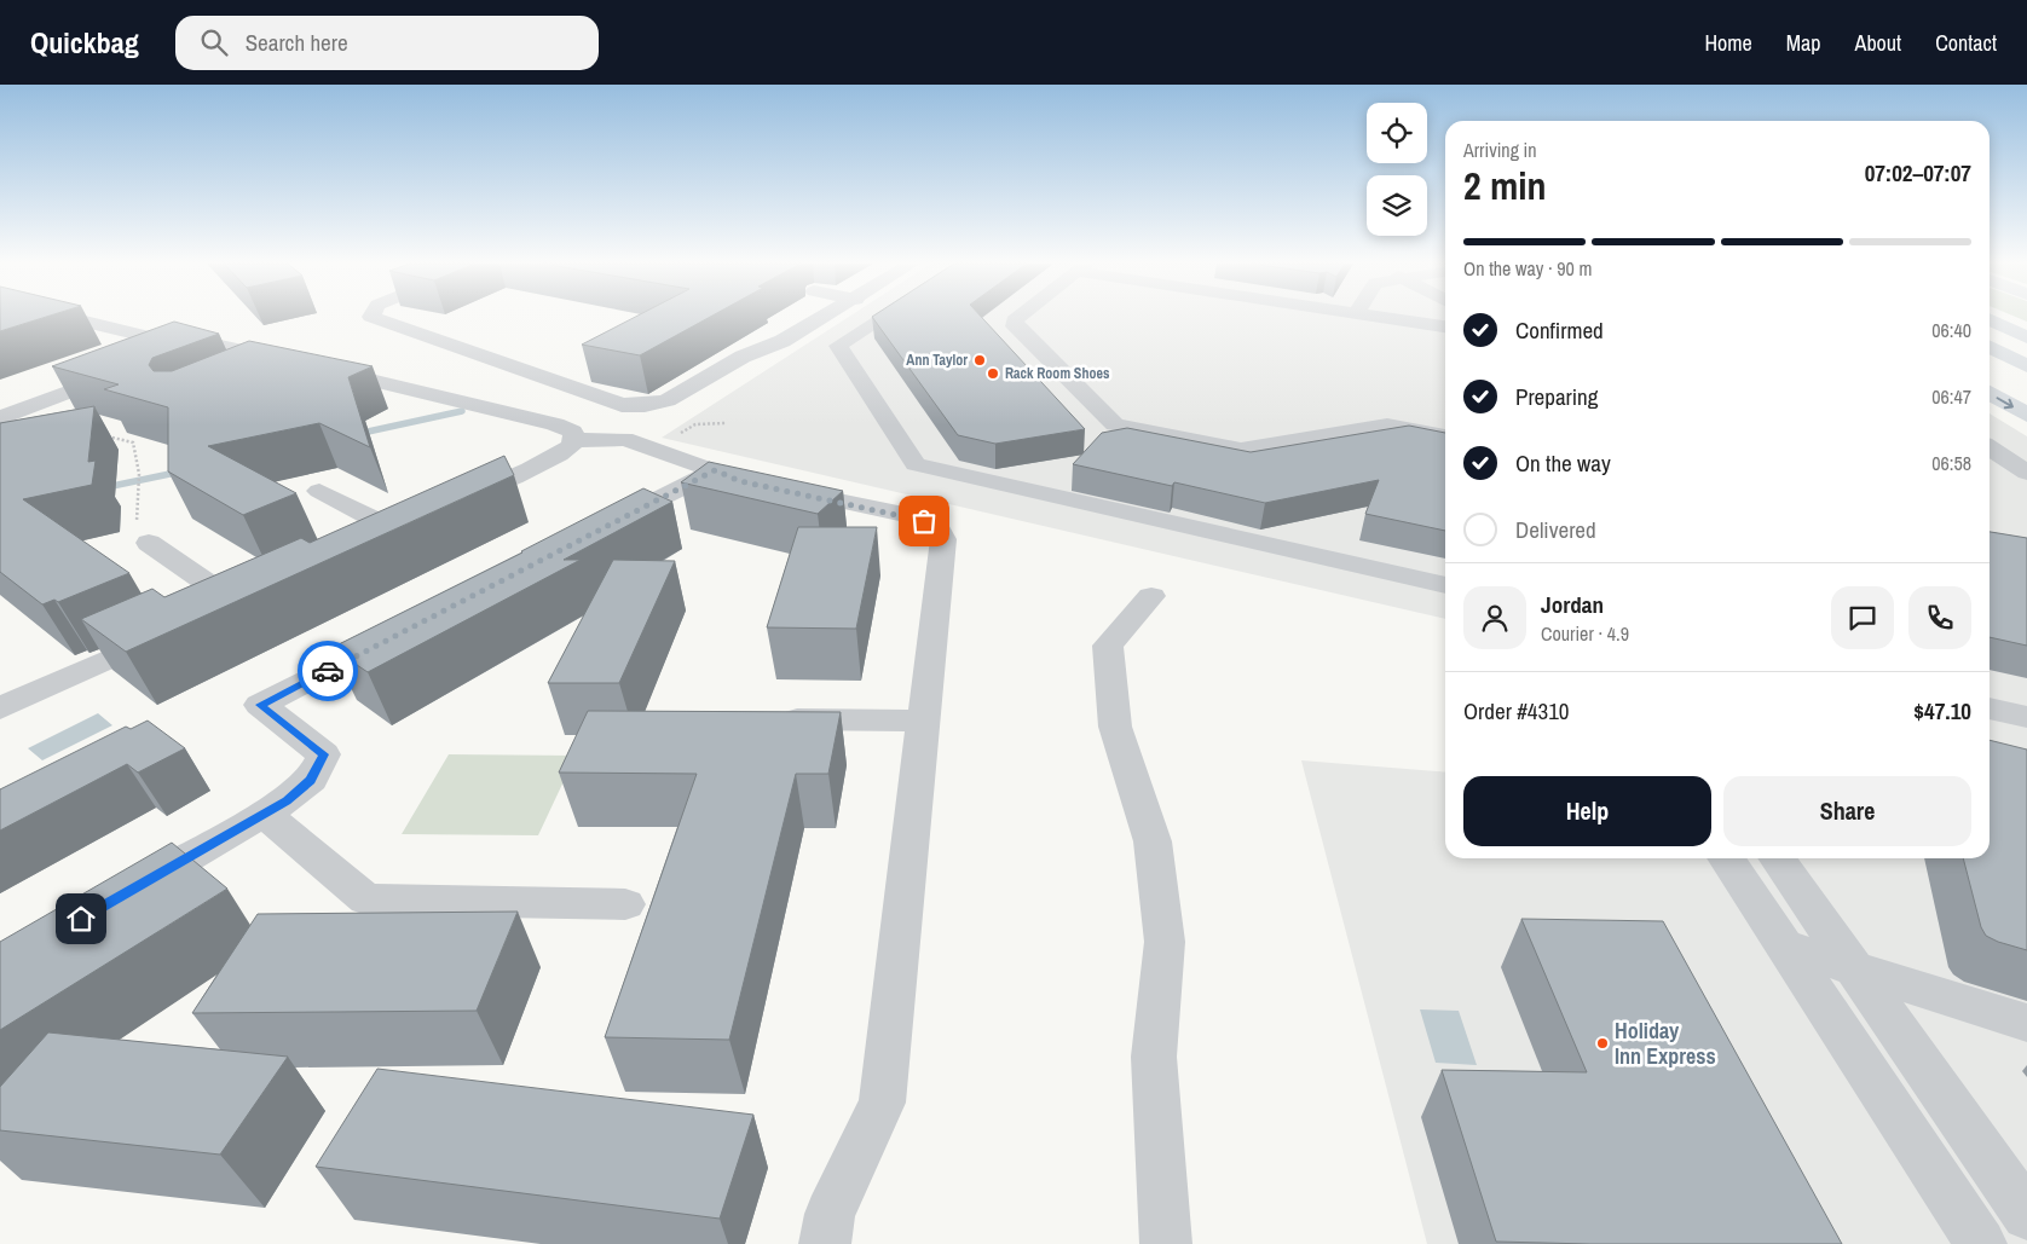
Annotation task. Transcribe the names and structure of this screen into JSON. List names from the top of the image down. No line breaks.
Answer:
{"places":["Ann Taylor","Rack Room Shoes","Holiday Inn Express"],"page":{"header":"Quickbag","search":"Search here","nav":["Home","Map","About","Contact"],"heading":["2 min","Arriving in","07:02–07:07"],"panel":["Jordan","Courier · 4.9","Order #4310","$47.10"],"bar":"On the way · 90 m","list":[["Confirmed","06:40"],["Preparing","06:47"],["On the way","06:58"],"Delivered"],"buttons":["Help","Share"]}}
